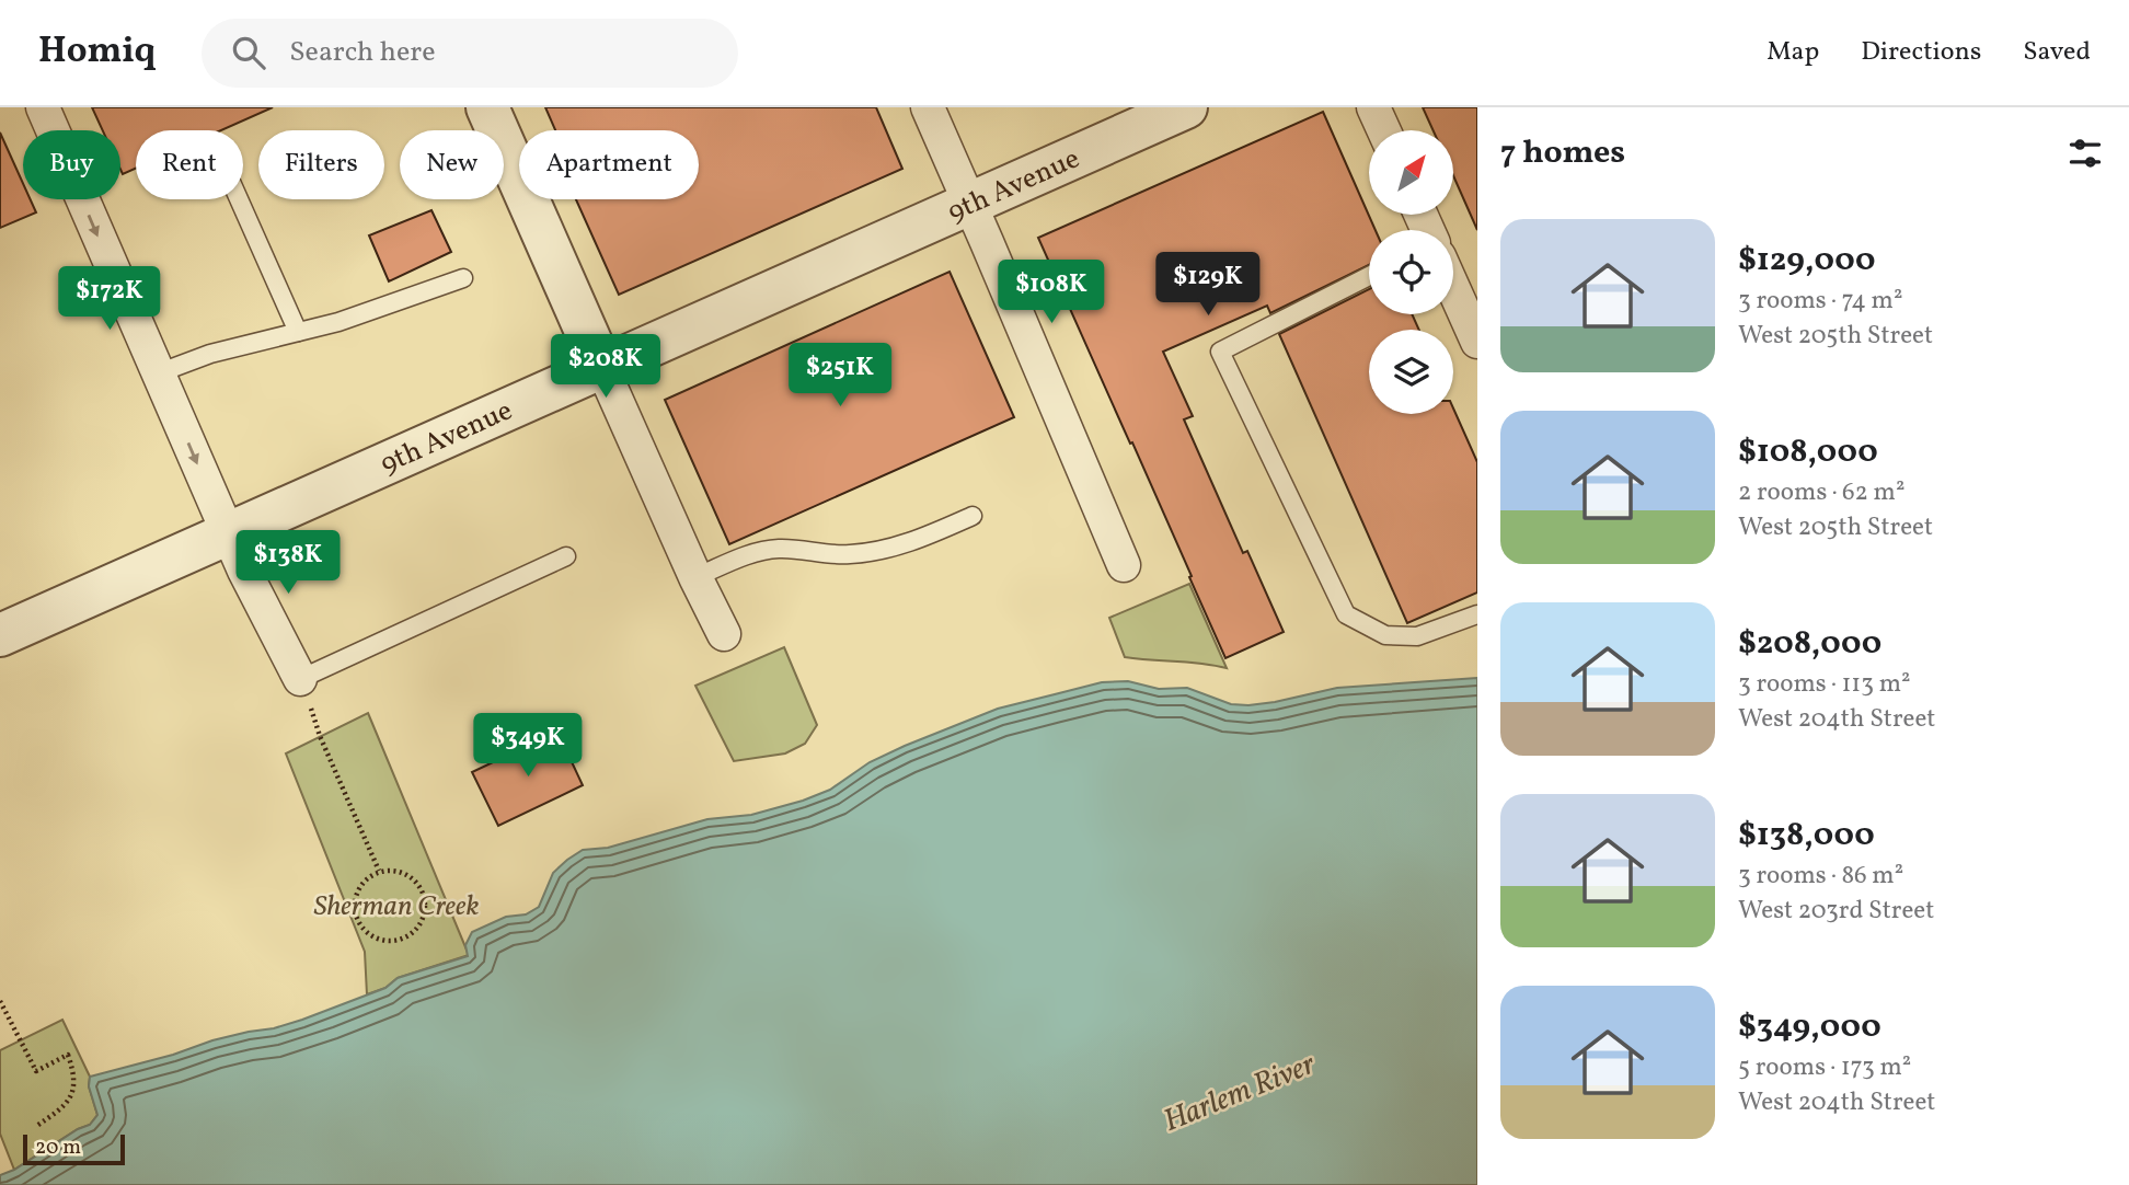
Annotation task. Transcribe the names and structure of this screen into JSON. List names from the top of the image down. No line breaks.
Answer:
{"streets":{"street":["9th Avenue"]},"water":["Harlem River"],"parks":["Sherman Creek"],"scale_bar":"20 m","north":"top right","page":{"header":"Homiq","search":"Search here","nav":["Map","Directions","Saved"],"heading":"7 homes","chip":["Buy","Rent","Filters","New","Apartment"],"list":[{"name":"$129,000","note":"3 rooms · 74 m² · West 205th Street"},{"name":"$108,000","note":"2 rooms · 62 m² · West 205th Street"},{"name":"$208,000","note":"3 rooms · 113 m² · West 204th Street"},{"name":"$138,000","note":"3 rooms · 86 m² · West 203rd Street"},{"name":"$349,000","note":"5 rooms · 173 m² · West 204th Street"}],"price":["$129K","$108K","$172K","$208K","$251K","$138K","$349K"],"scale":"20 m"}}
